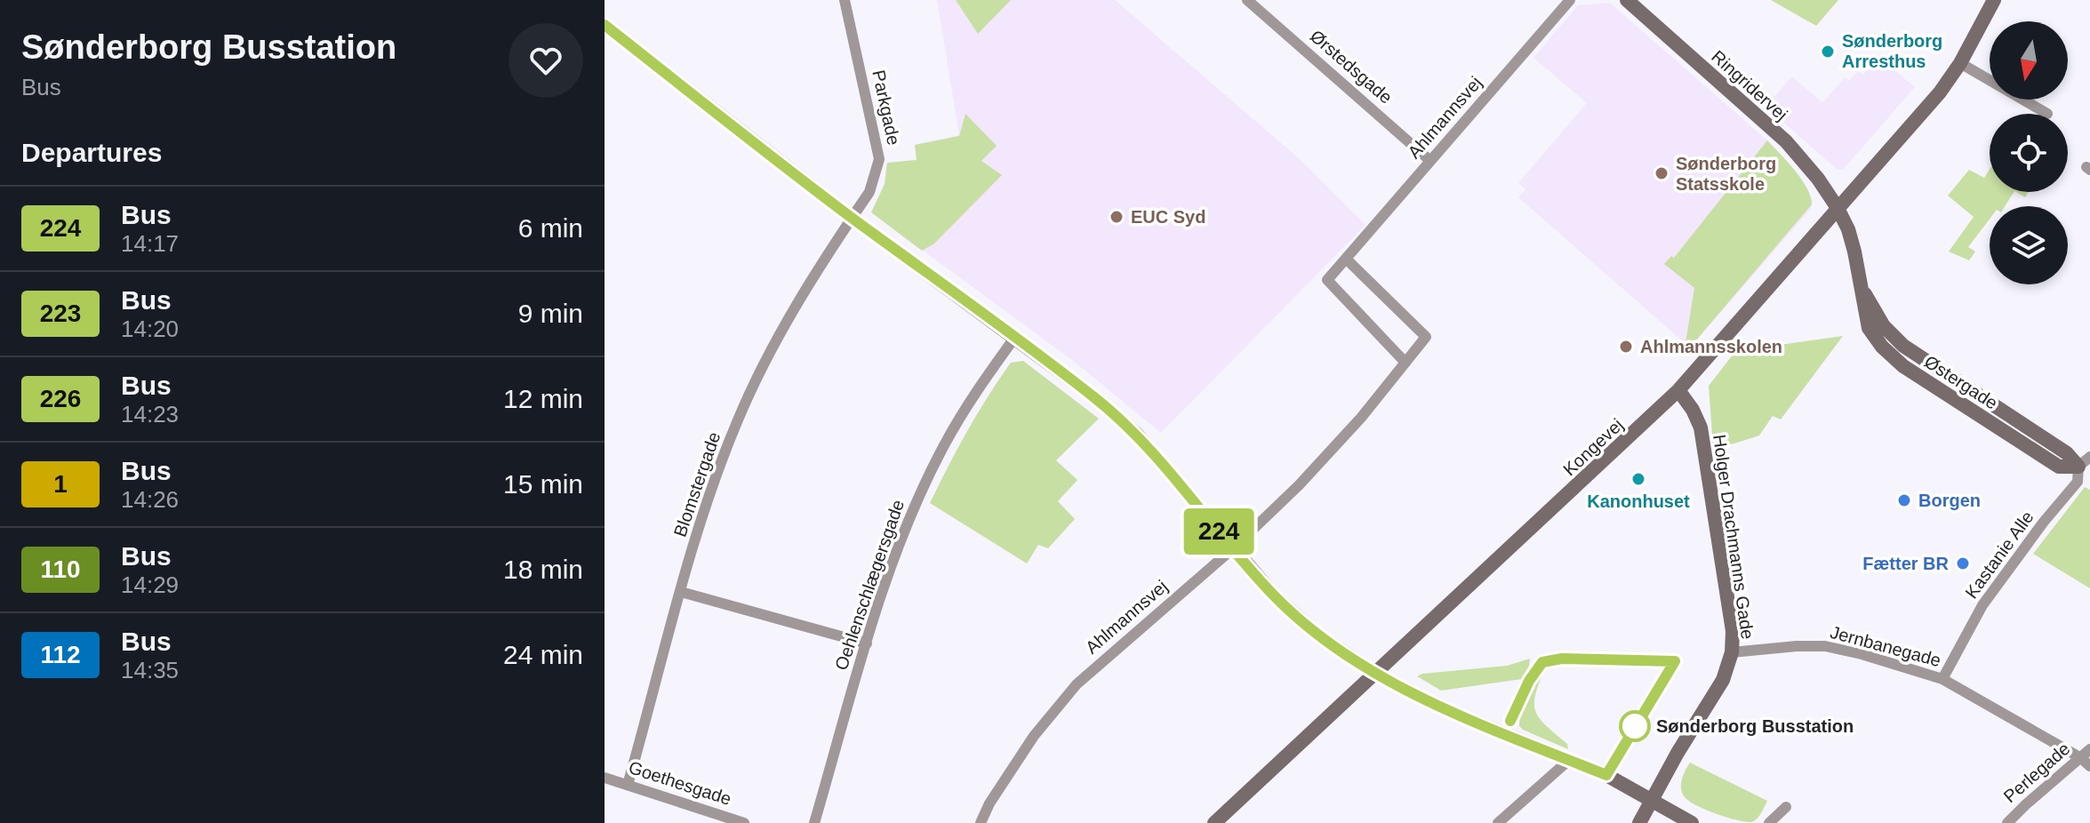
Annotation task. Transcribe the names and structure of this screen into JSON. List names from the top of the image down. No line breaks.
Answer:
{"streets":{"street":["Ørstedsgade","Ringridervej","Parkgade","Ahlmannsvej","Østergade","Kongevej","Blomstergade","Holger Drachmanns Gade","Kastanie Alle","Oehlenschlægersgade","Jernbanegade","Perlegade","Goethesgade"]},"crossings":[["Ørstedsgade","Ahlmannsvej"],["Ringridervej","Østergade"],["Ringridervej","Kongevej"],["Parkgade","Blomstergade"],["Østergade","Kongevej"],["Østergade","Kastanie Alle"],["Kongevej","Holger Drachmanns Gade"],["Blomstergade","Goethesgade"],["Holger Drachmanns Gade","Jernbanegade"],["Kastanie Alle","Jernbanegade"],["Jernbanegade","Perlegade"]],"places":["Sønderborg Arresthus","Sønderborg Statsskole","EUC Syd","Ahlmannsskolen","Kanonhuset","Borgen","Fætter BR","Sønderborg Busstation"],"lines":["bus line 224"],"north":"bottom","page":{"heading":[["Sønderborg Busstation","Bus"],"Departures"],"on_map":"224","list":[{"mark":"224","name":"Bus","note":"14:17","value":"6 min"},{"mark":"223","name":"Bus","note":"14:20","value":"9 min"},{"mark":"226","name":"Bus","note":"14:23","value":"12 min"},{"mark":"1","name":"Bus","note":"14:26","value":"15 min"},{"mark":"110","name":"Bus","note":"14:29","value":"18 min"},{"mark":"112","name":"Bus","note":"14:35","value":"24 min"}]}}
